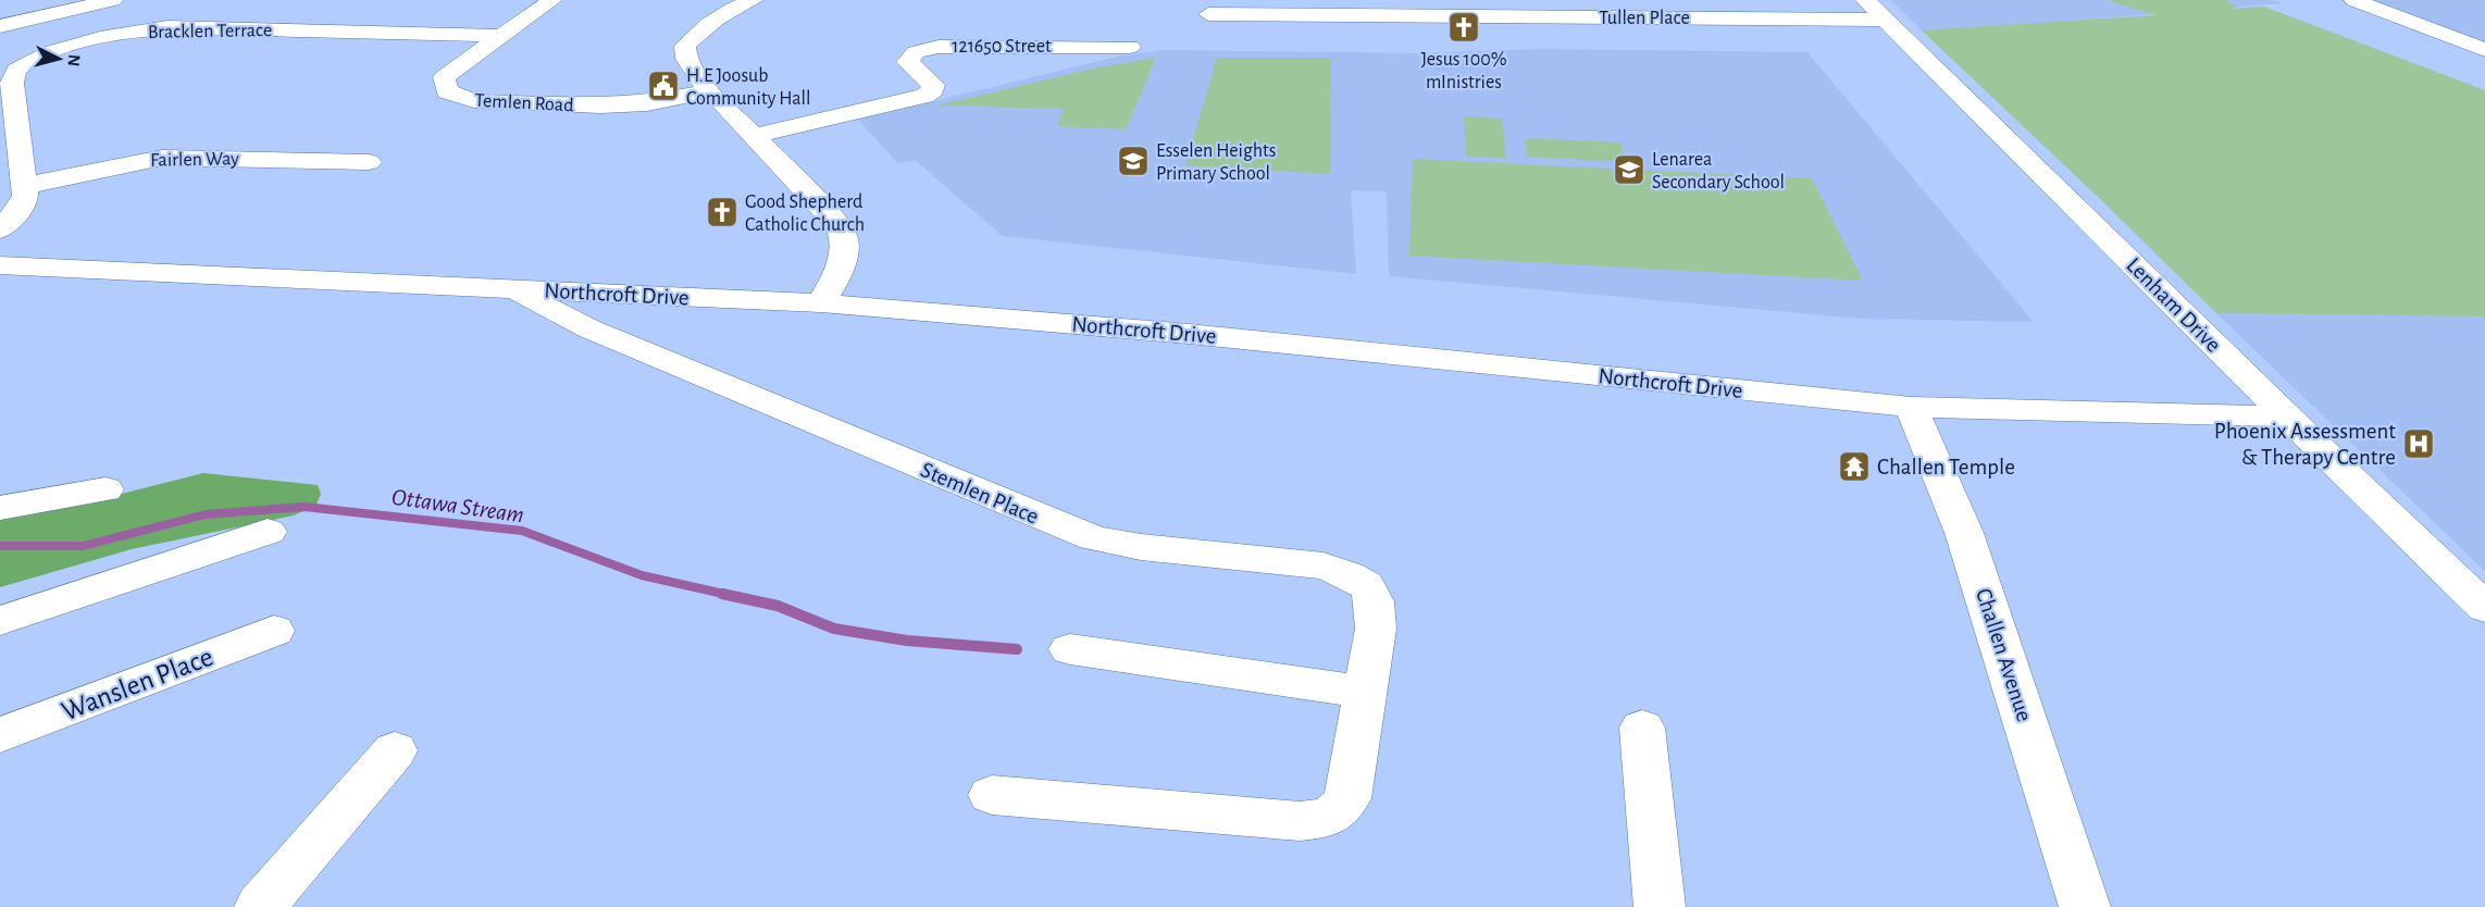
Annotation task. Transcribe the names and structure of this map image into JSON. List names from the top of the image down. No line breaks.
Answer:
{"streets":{"street":["Tullen Place","Bracklen Terrace","121650 Street","Temlen Road","Fairlen Way","Northcroft Drive","Lenham Drive","Stemlen Place","Challen Avenue","Wanslen Place"]},"crossings":[["Tullen Place","Lenham Drive"],["Bracklen Terrace","Temlen Road"],["Bracklen Terrace","Fairlen Way"],["Northcroft Drive","Lenham Drive"],["Northcroft Drive","Stemlen Place"],["Northcroft Drive","Challen Avenue"]],"water":["Ottawa Stream"],"places":{"church":["Jesus 100% mInistries","Good Shepherd Catholic Church"],"public building":["H.E Joosub Community Hall"],"school or university":["Esselen Heights Primary School","Lenarea Secondary School"],"hospital":["Phoenix Assessment & Therapy Centre"],"temple":["Challen Temple"]},"north":"right"}
